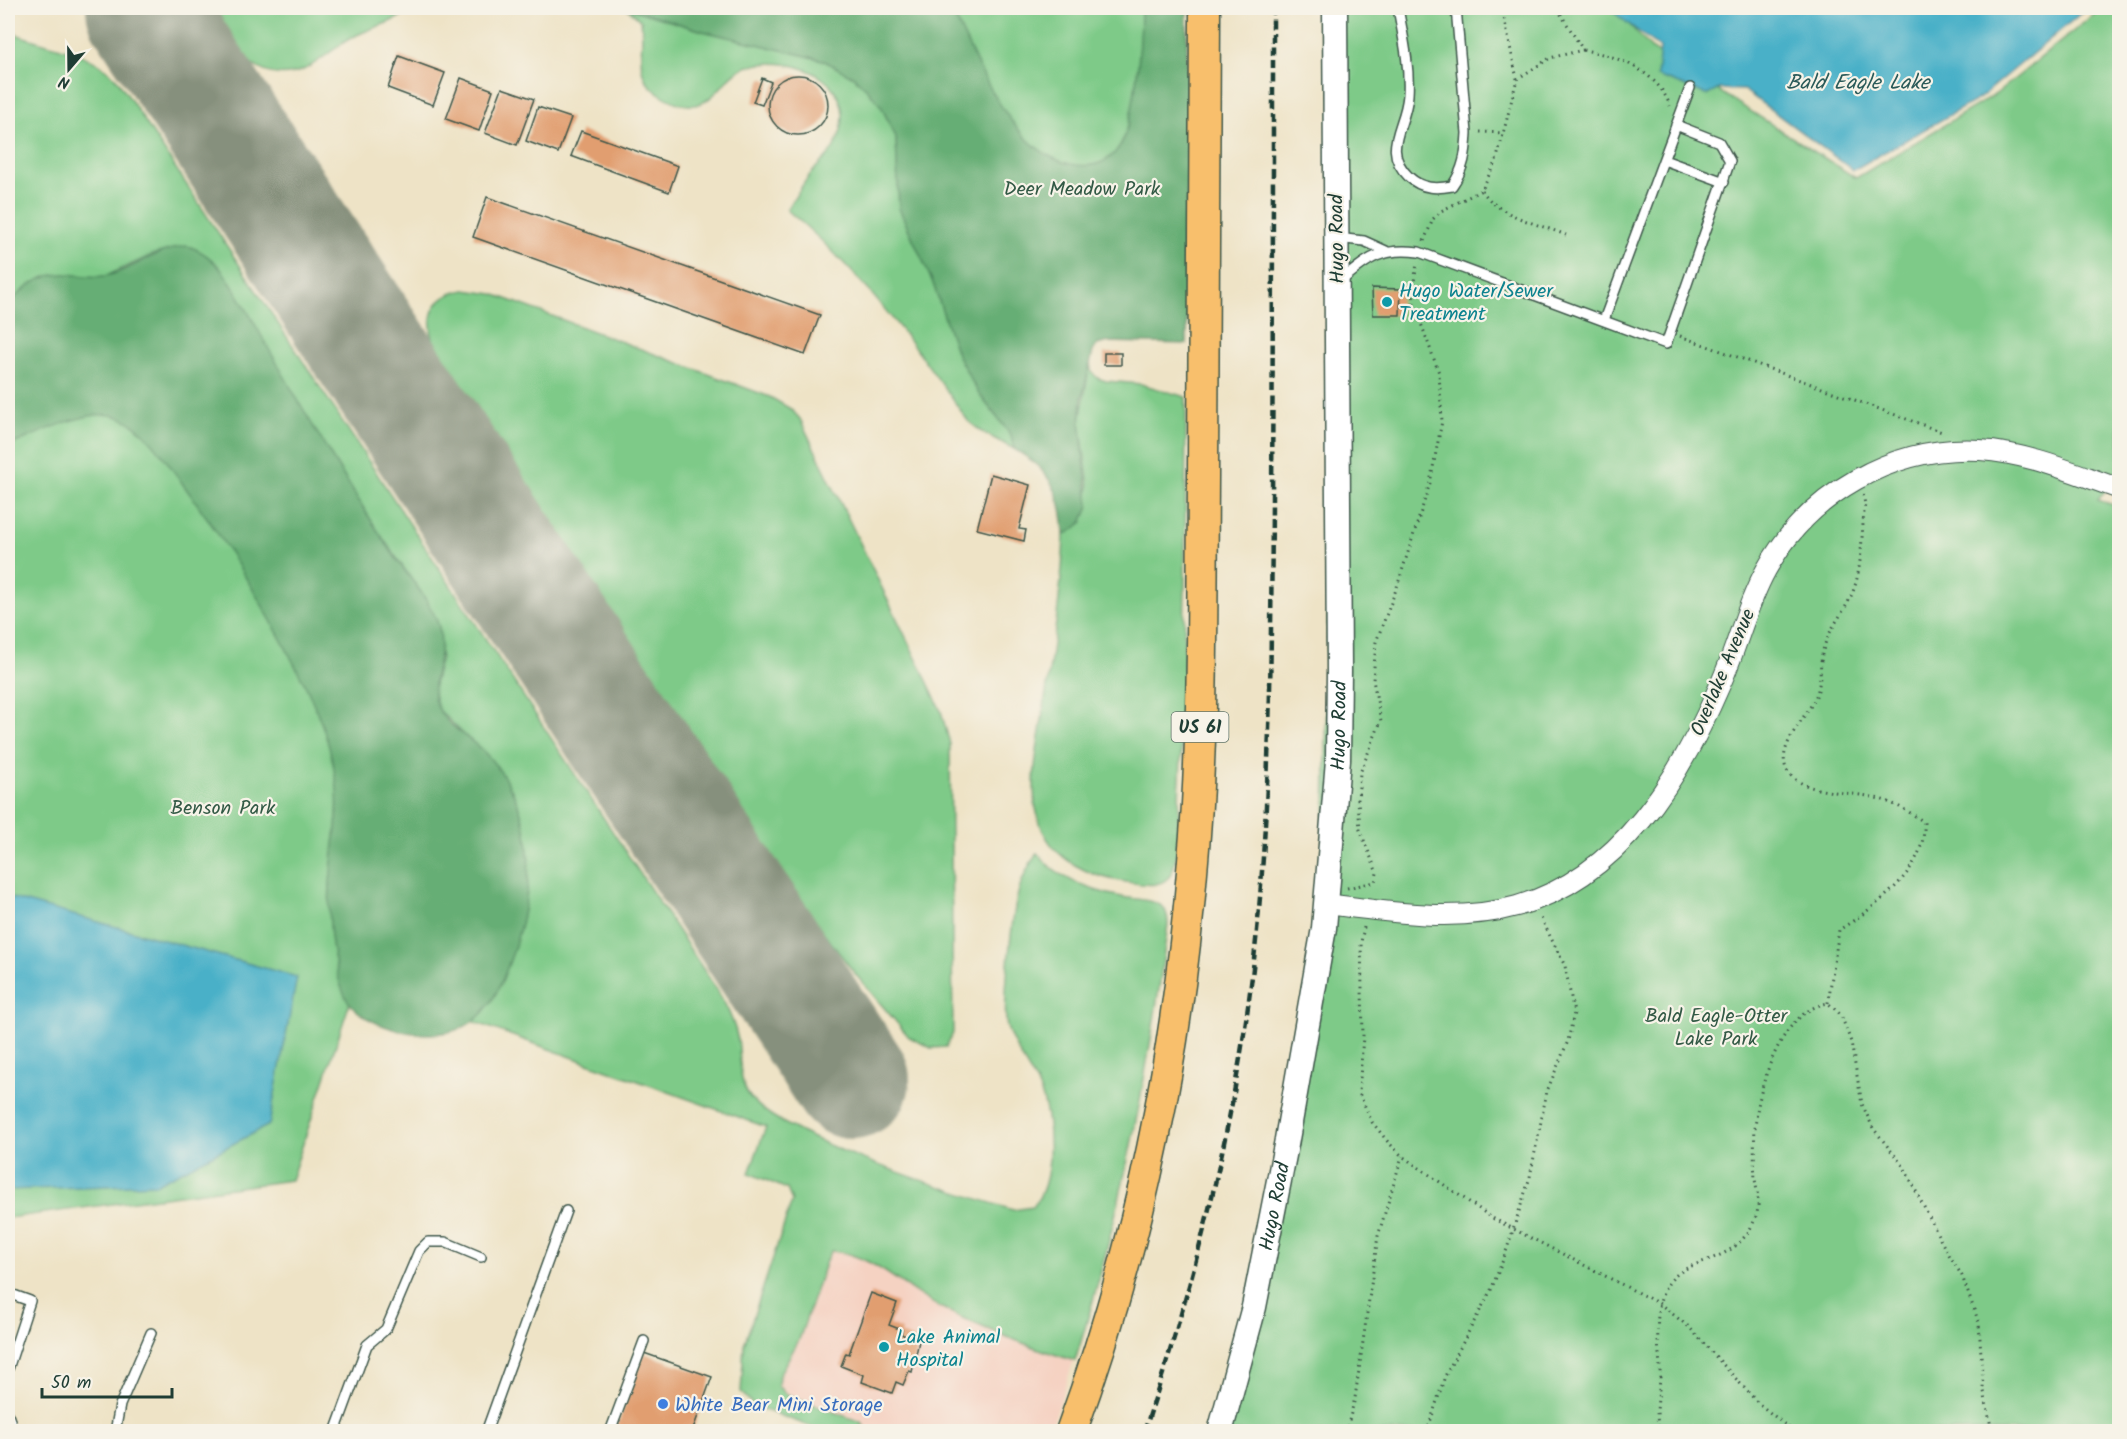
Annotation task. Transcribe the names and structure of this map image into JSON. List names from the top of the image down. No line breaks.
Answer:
{"streets":{"main road":["US 61"],"street":["Hugo Road","Overlake Avenue"]},"crossings":[["Hugo Road","Overlake Avenue"]],"water":["Bald Eagle Lake"],"parks":["Deer Meadow Park","Benson Park","Bald Eagle-Otter Lake Park"],"places":["Hugo Water/Sewer Treatment","Lake Animal Hospital","White Bear Mini Storage"],"scale_bar":"50 m","north":"bottom"}
